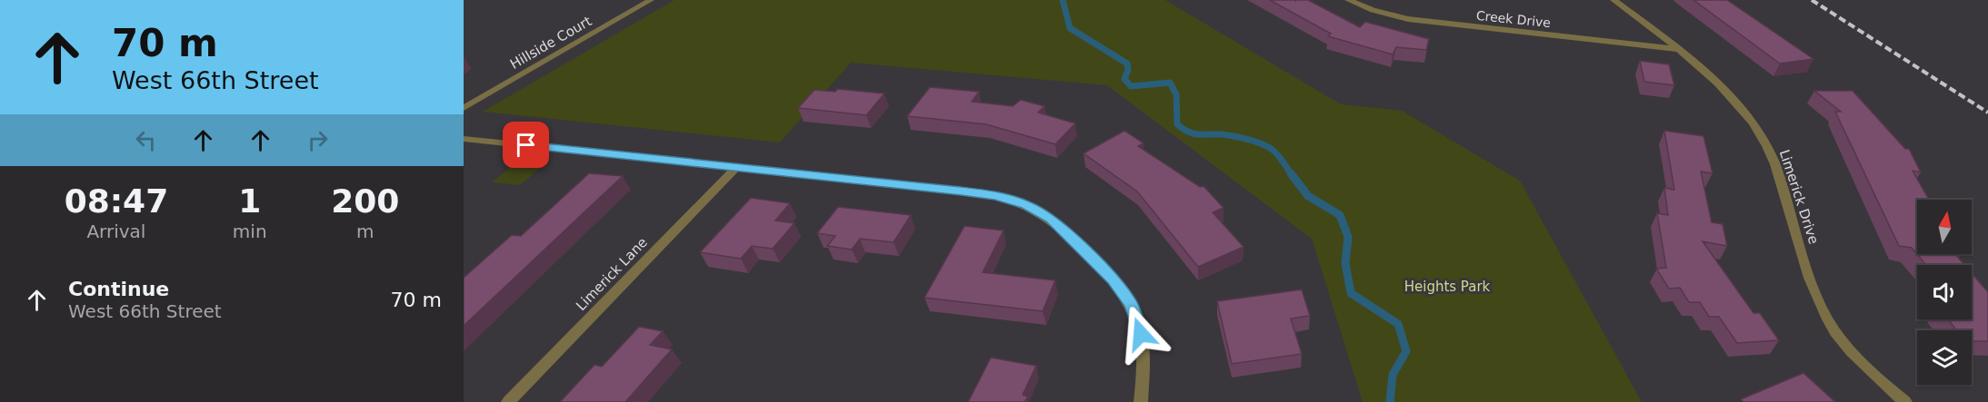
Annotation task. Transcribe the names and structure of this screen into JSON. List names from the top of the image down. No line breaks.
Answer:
{"streets":{"street":["Creek Drive","Hillside Court","Limerick Drive","Limerick Lane"]},"crossings":[["Creek Drive","Limerick Drive"]],"parks":["Heights Park"],"north":"top","page":{"turn":["70 m","West 66th Street"],"eta":["08:47","Arrival","1","min","200","m"],"list":[{"name":"Continue","note":"West 66th Street","value":"70 m"}]}}
